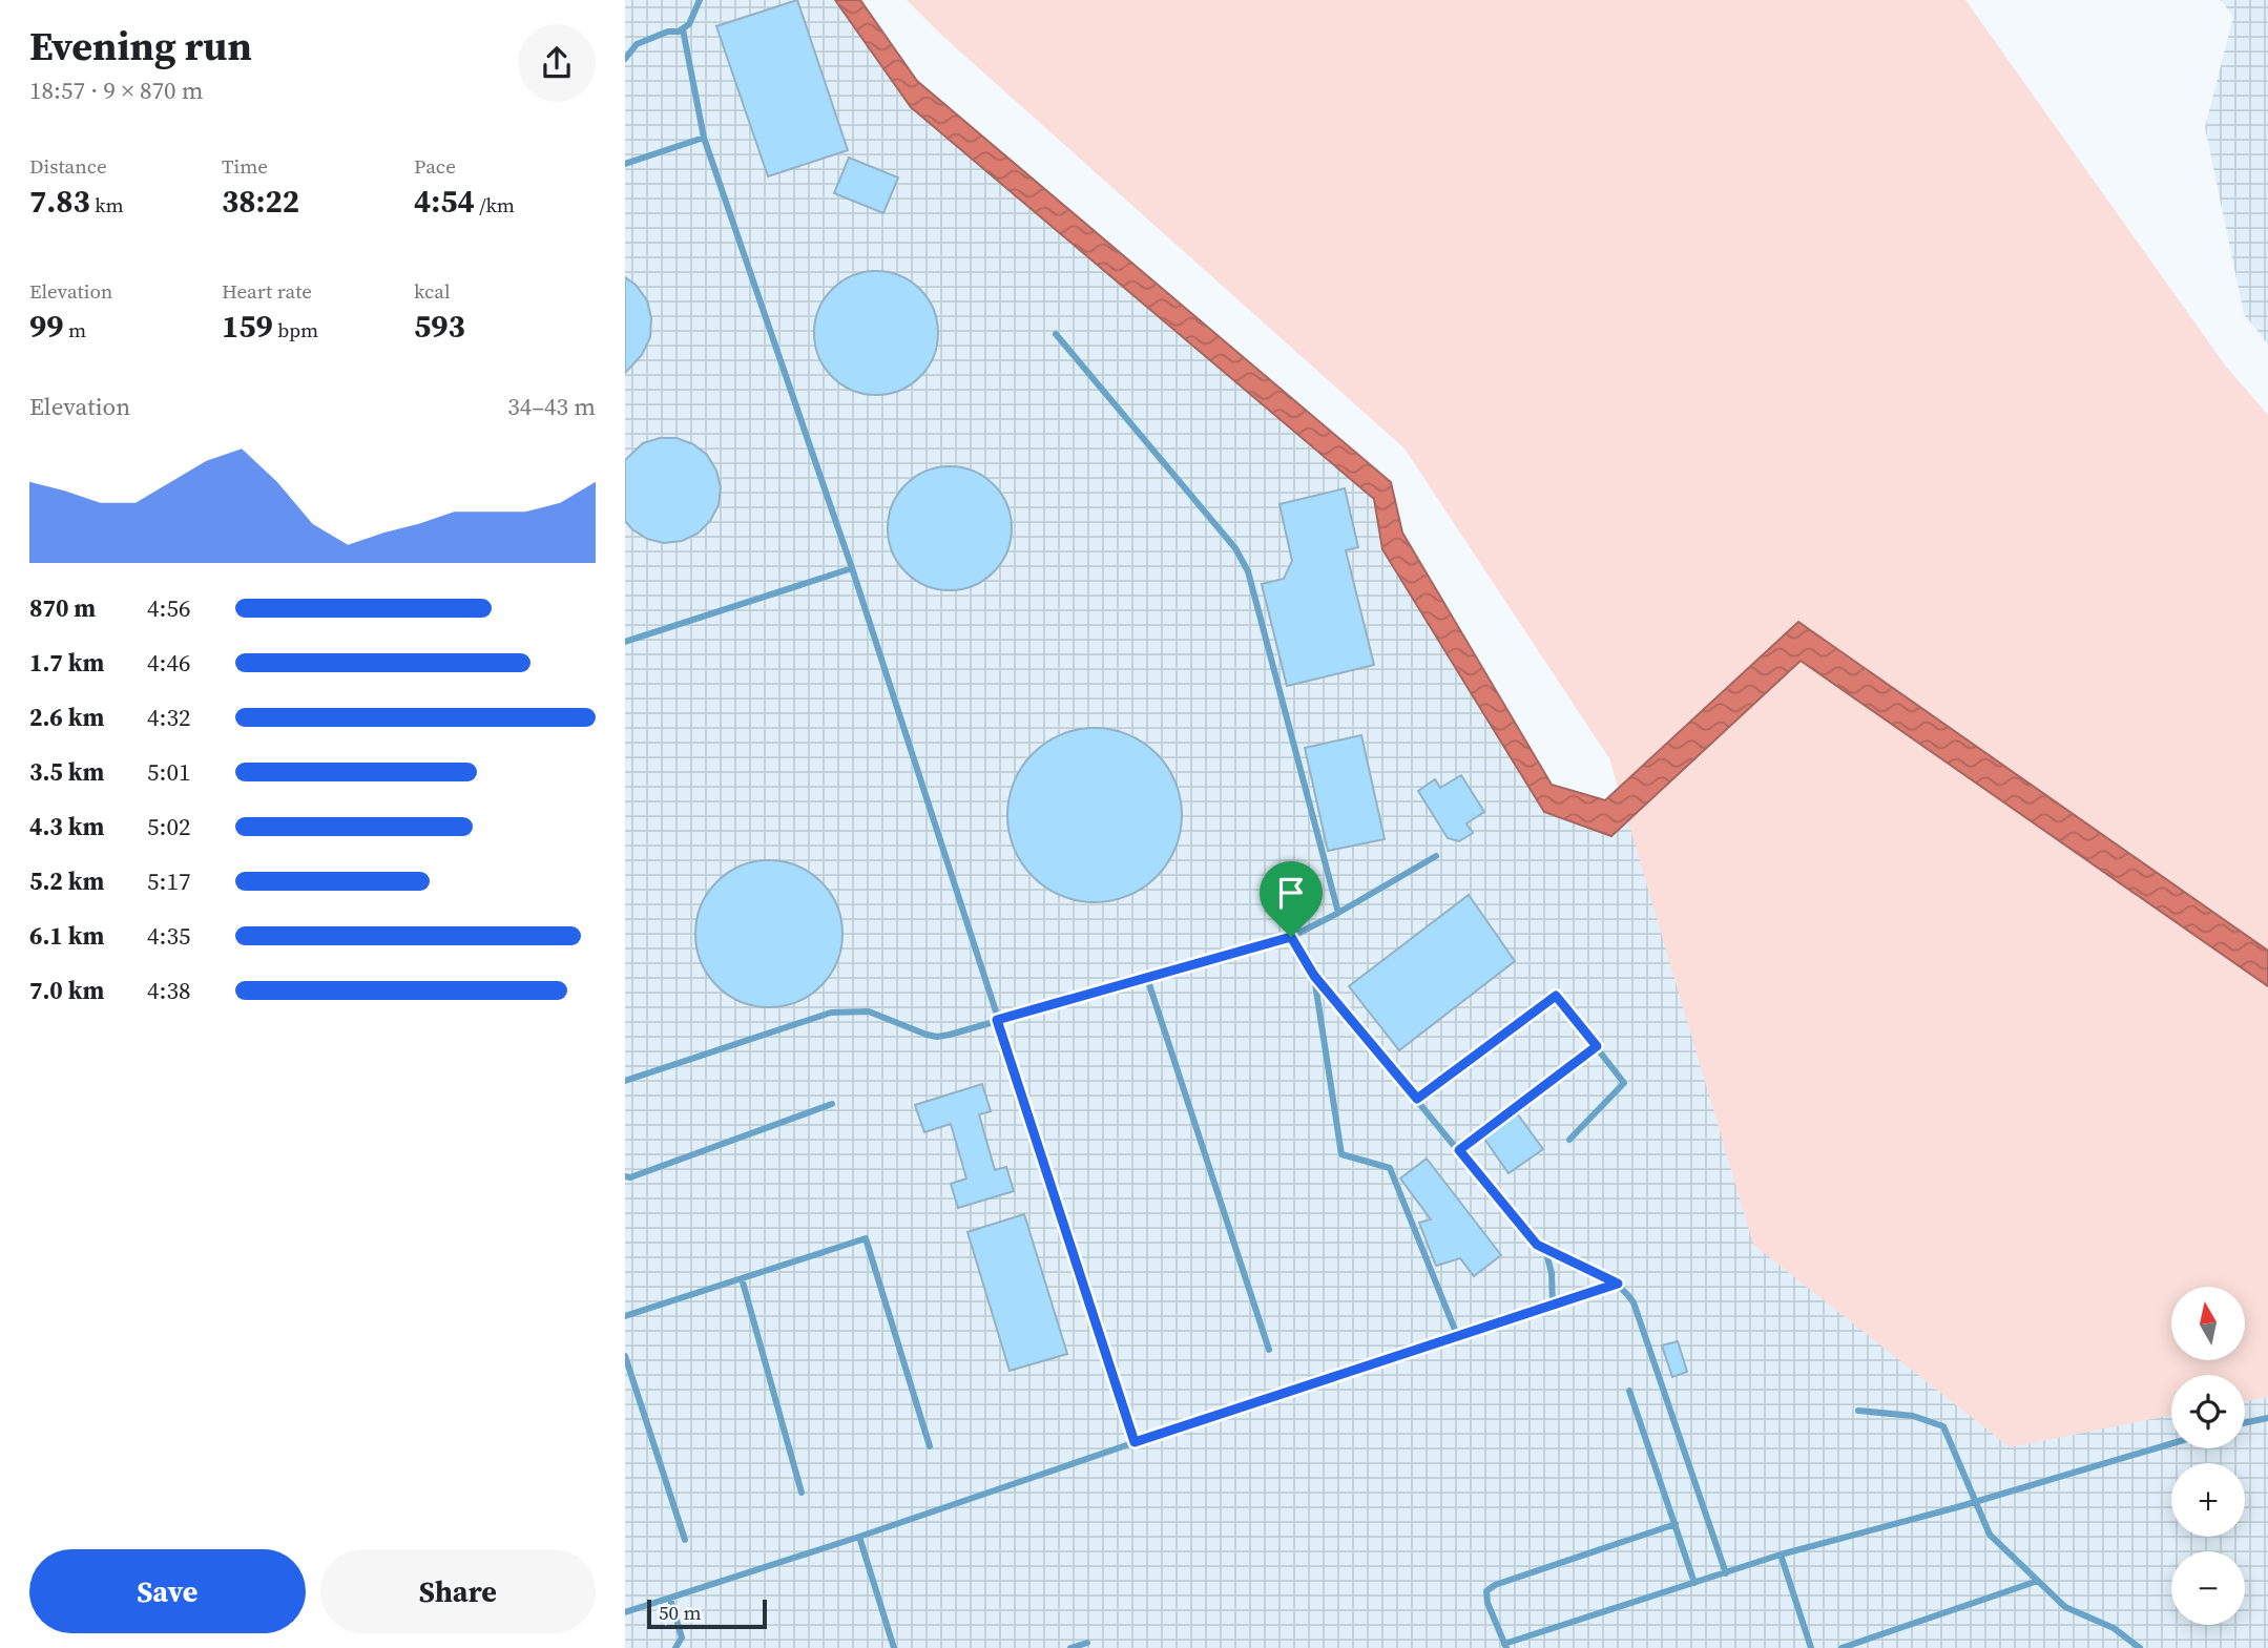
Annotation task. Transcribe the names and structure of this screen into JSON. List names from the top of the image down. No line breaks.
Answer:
{"scale_bar":"50 m","north":"top","page":{"heading":["Evening run","18:57 · 9 × 870 m"],"stats":[["Distance","7.83 km"],["Time","38:22"],["Pace","4:54 /km"],["Elevation","99 m"],["Heart rate","159 bpm"],["kcal","593"]],"chart":["Elevation","34–43 m"],"list":[{"name":"870 m","note":"4:56"},{"name":"1.7 km","note":"4:46"},{"name":"2.6 km","note":"4:32"},{"name":"3.5 km","note":"5:01"},{"name":"4.3 km","note":"5:02"},{"name":"5.2 km","note":"5:17"},{"name":"6.1 km","note":"4:35"},{"name":"7.0 km","note":"4:38"}],"map_buttons":["+","−"],"buttons":["Save","Share"],"scale":"50 m"}}
